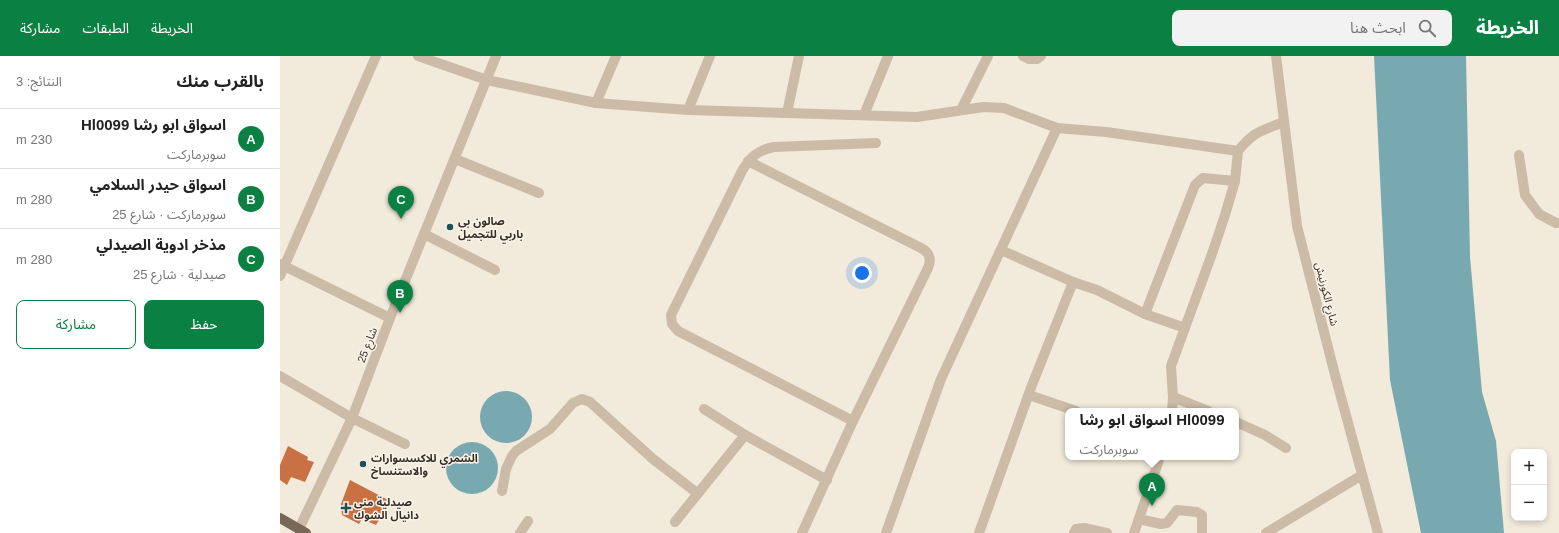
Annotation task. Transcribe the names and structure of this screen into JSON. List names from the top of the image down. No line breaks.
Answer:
{"streets":{"street":["شارع الكورنيش","شارع 25"]},"places":{"other":["صالون بي باربي للتجميل","الشمري للاكسسوارات والاستنساخ"],"health":["صيدلية منى دانيال الشوك"]},"page":{"header":"الخريطة","search":"ابحث هنا","nav":["الخريطة","الطبقات","مشاركة"],"heading":["بالقرب منك","النتائج: 3"],"list":[{"mark":"A","name":"اسواق ابو رشا Hl0099","note":"سوبرماركت","value":"230 m"},{"mark":"B","name":"اسواق حيدر السلامي","note":"سوبرماركت · شارع 25","value":"280 m"},{"mark":"C","name":"مذخر ادوية الصيدلي","note":"صيدلية · شارع 25","value":"280 m"}],"pins":["C","B","A"],"buttons":["حفظ","مشاركة"],"popup":["اسواق ابو رشا Hl0099","سوبرماركت"],"map_buttons":["+","−"]}}
